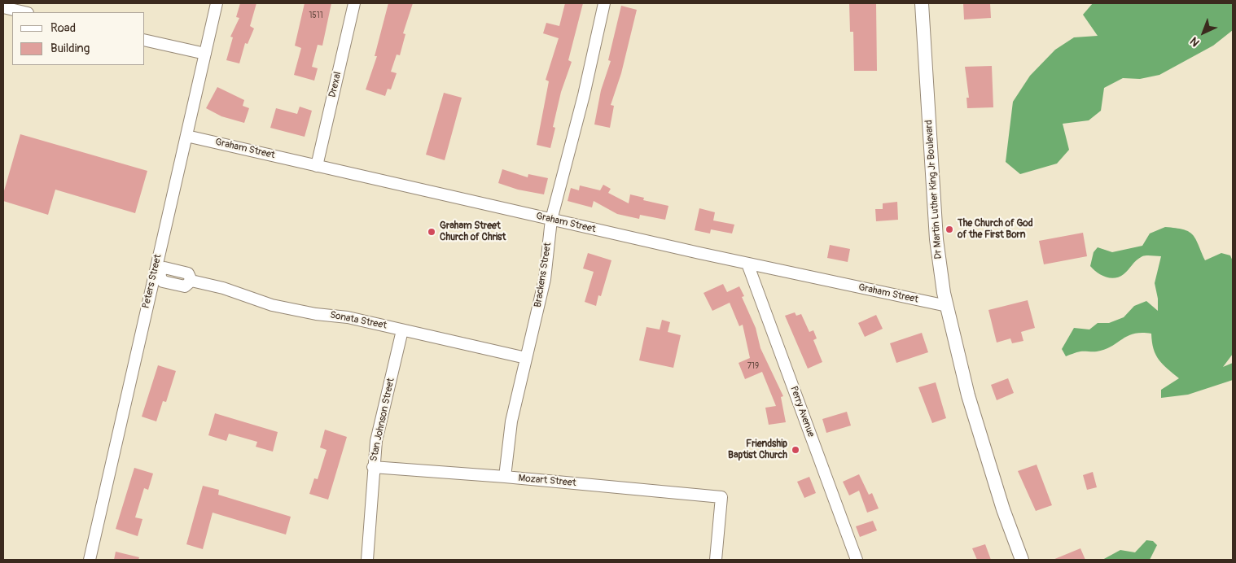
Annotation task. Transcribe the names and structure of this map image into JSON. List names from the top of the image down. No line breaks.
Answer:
{"streets":{"main road":["Dr Martin Luther King Jr Boulevard"],"street":["Drexal","Graham Street","Brackens Street","Peters Street","Sonata Street","Perry Avenue","Stan Johnson Street","Mozart Street"]},"crossings":[["Drexal","Graham Street"],["Graham Street","Dr Martin Luther King Jr Boulevard"],["Graham Street","Brackens Street"],["Graham Street","Peters Street"],["Graham Street","Perry Avenue"],["Brackens Street","Sonata Street"],["Brackens Street","Mozart Street"],["Peters Street","Sonata Street"],["Sonata Street","Stan Johnson Street"],["Stan Johnson Street","Mozart Street"]],"places":["The Church of God of the First Born","Graham Street Church of Christ","Friendship Baptist Church"],"house_numbers":["1511","719"],"legend":["Road","Building"],"north":"bottom left"}
